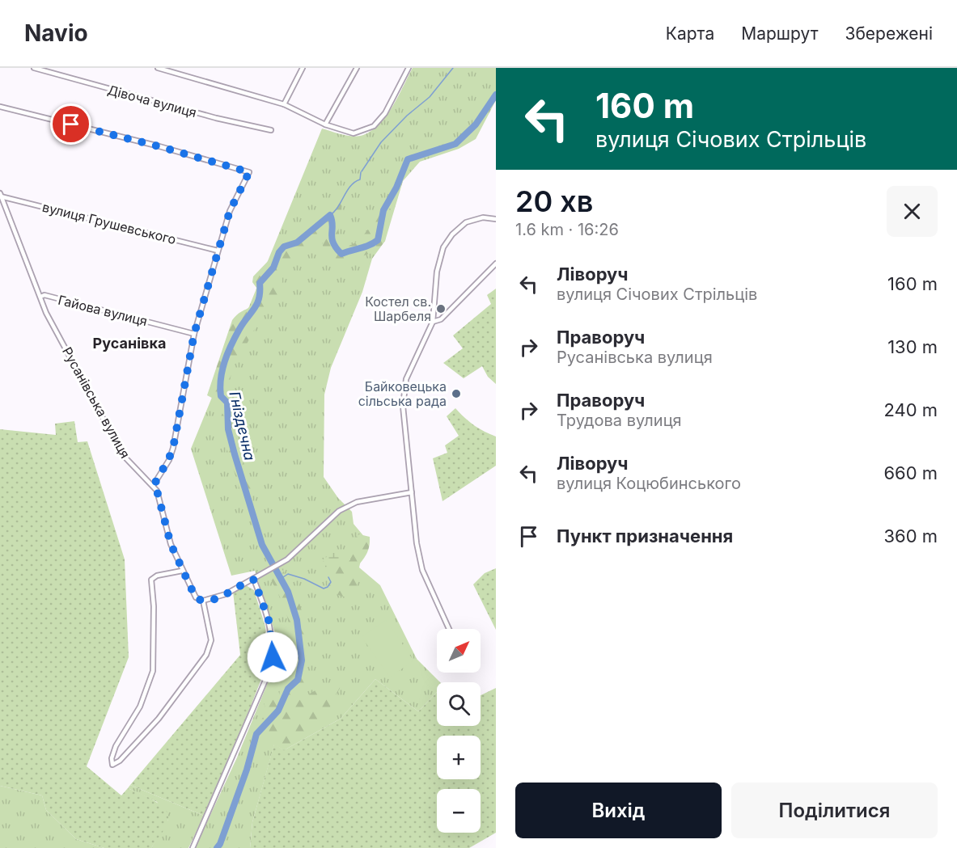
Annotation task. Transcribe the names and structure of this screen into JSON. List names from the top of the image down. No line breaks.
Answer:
{"streets":{"street":["Дівоча вулиця","вулиця Грушевського","Гайова вулиця","Русанівська вулиця"]},"crossings":[["вулиця Грушевського","Русанівська вулиця"],["Гайова вулиця","Русанівська вулиця"]],"districts":["Русанівка"],"water":["Гніздечна"],"places":["Костел св. Шарбеля","Байковецька сільська рада"],"north":"top right","page":{"header":"Navio","nav":["Карта","Маршрут","Збережені"],"turn":["160 m","вулиця Січових Стрільців"],"heading":["20 хв","1.6 km · 16:26"],"list":[{"name":"Ліворуч","note":"вулиця Січових Стрільців","value":"160 m"},{"name":"Праворуч","note":"Русанівська вулиця","value":"130 m"},{"name":"Праворуч","note":"Трудова вулиця","value":"240 m"},{"name":"Ліворуч","note":"вулиця Коцюбинського","value":"660 m"},{"name":"Пункт призначення","value":"360 m"}],"map_buttons":["+","−"],"buttons":["Вихід","Поділитися"]}}
